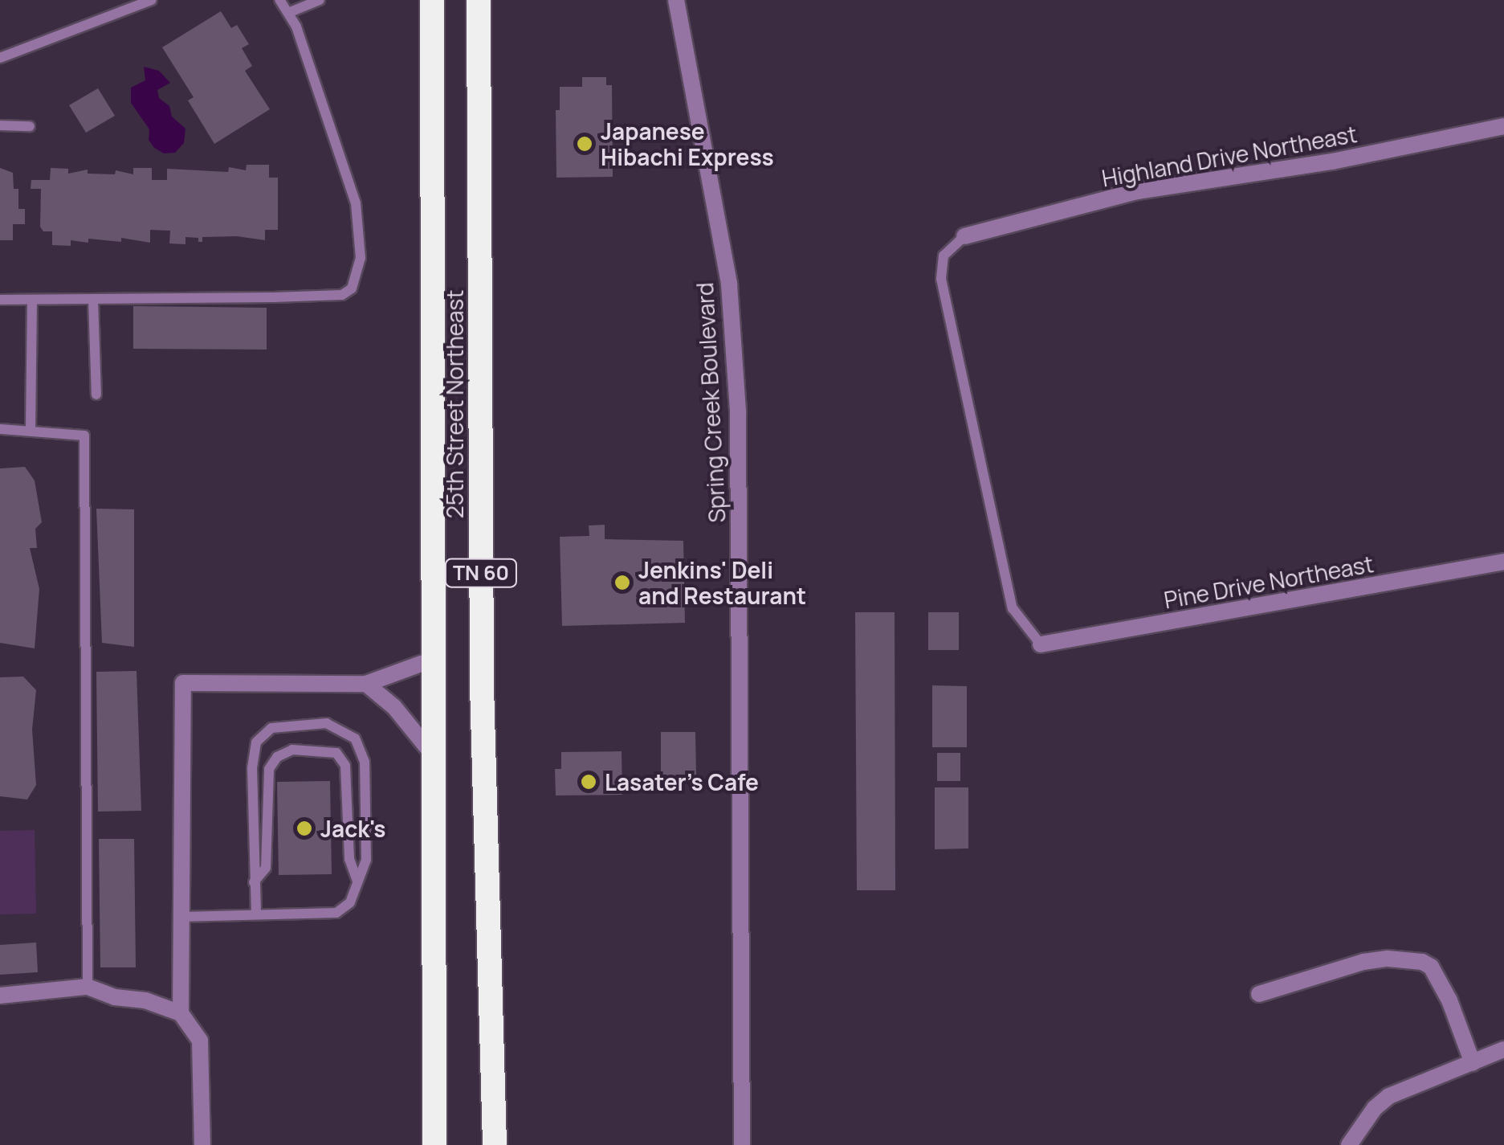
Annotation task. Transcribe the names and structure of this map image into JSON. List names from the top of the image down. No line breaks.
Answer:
{"streets":{"highway":["25th Street Northeast","TN 60"],"street":["Highland Drive Northeast","Spring Creek Boulevard","Pine Drive Northeast"]},"places":["Japanese Hibachi Express","Jenkins' Deli and Restaurant","Lasater's Cafe","Jack's"]}
